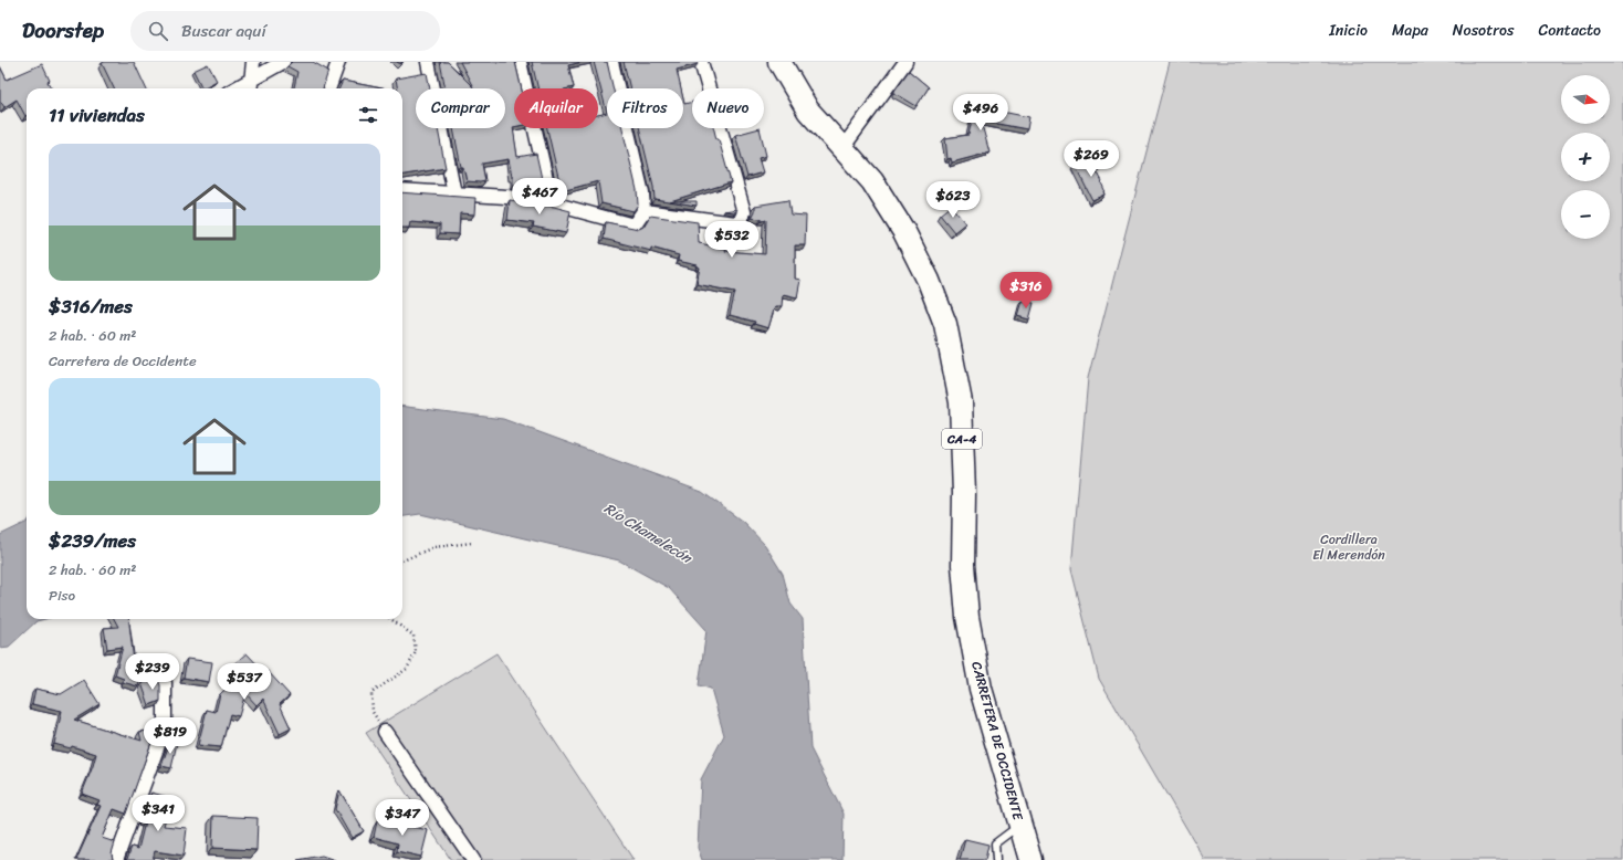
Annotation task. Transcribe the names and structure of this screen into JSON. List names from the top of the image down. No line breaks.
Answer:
{"streets":{"main road":["CA-4","CARRETERA DE OCCIDENTE"]},"water":["Río Chamelecón"],"parks":["Cordillera El Merendón"],"north":"right","page":{"header":"Doorstep","search":"Buscar aquí","nav":["Inicio","Mapa","Nosotros","Contacto"],"map_buttons":["+","−"],"chip":["Comprar","Alquilar","Filtros","Nuevo"],"heading":"11 viviendas","price":["$496","$269","$467","$623","$532","$316","$239","$537","$819","$341","$347"],"list":[{"name":"$316/mes","note":"2 hab. · 60 m² · Carretera de Occidente"},{"name":"$239/mes","note":"2 hab. · 60 m² · Piso"}]}}
